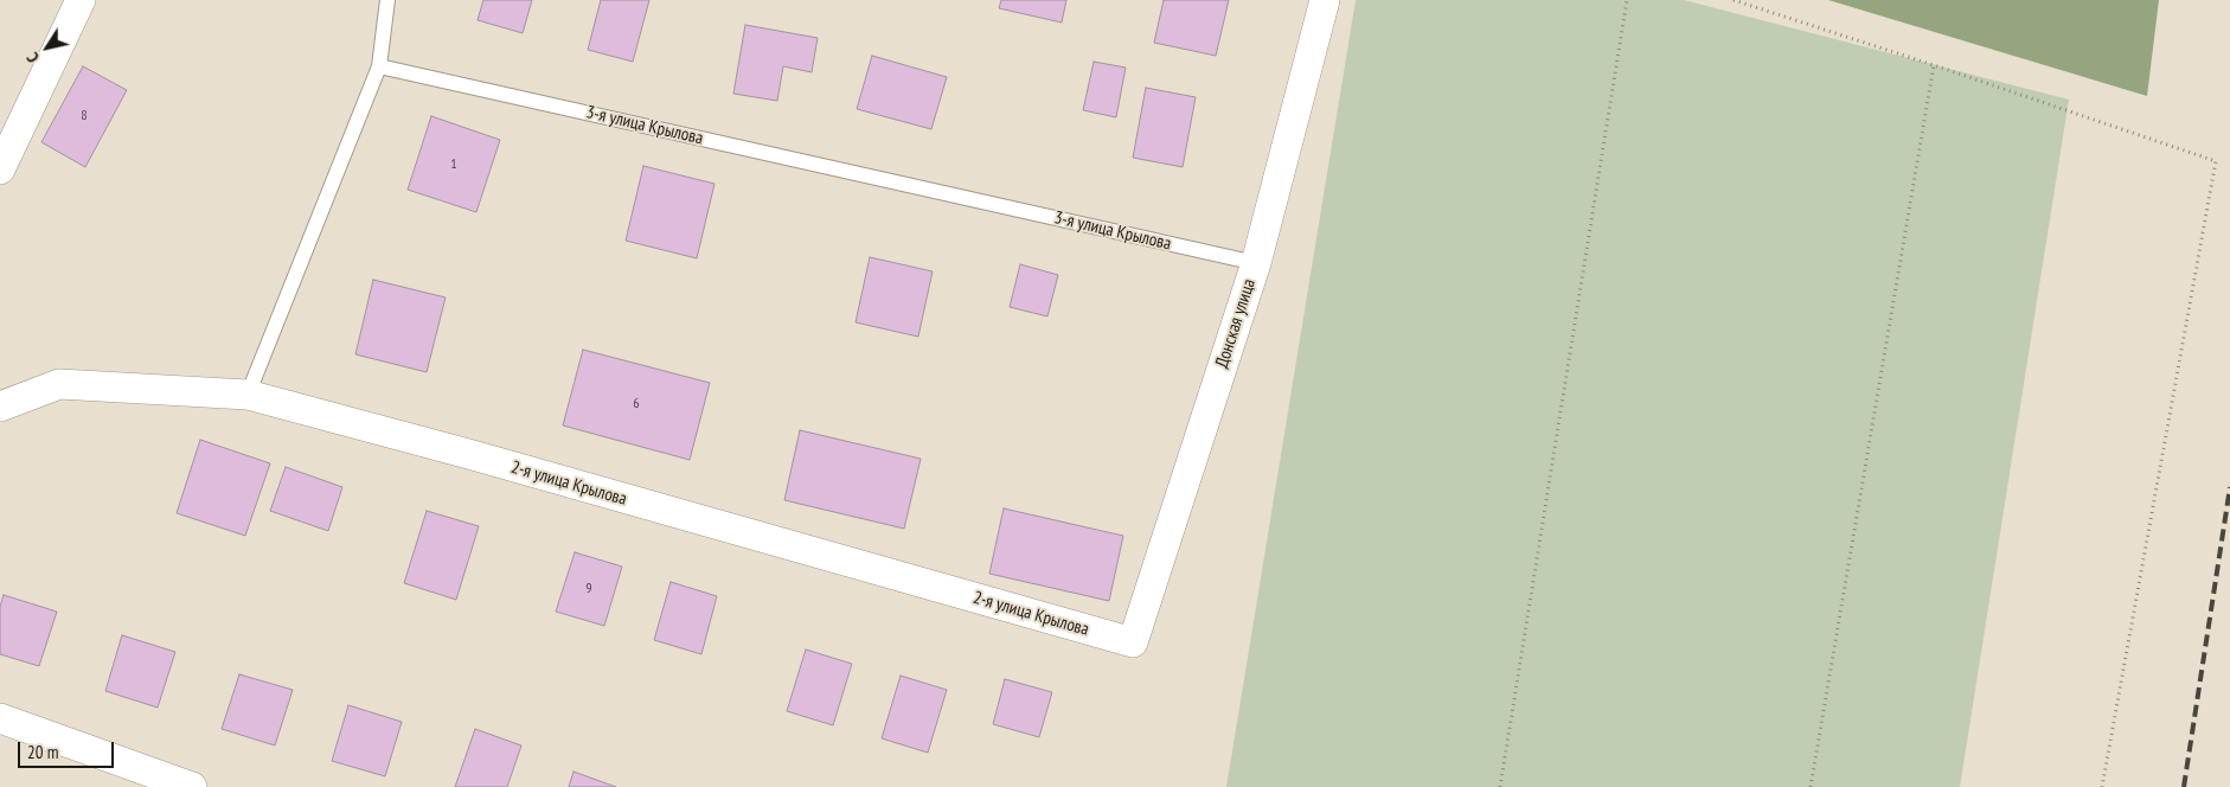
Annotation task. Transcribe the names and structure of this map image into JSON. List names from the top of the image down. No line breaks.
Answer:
{"streets":{"street":["Донская улица","2-я улица Крылова"],"lane":["3-я улица Крылова"]},"crossings":[["3-я улица Крылова","Донская улица"],["Донская улица","2-я улица Крылова"]],"house_numbers":["8","1","6","9"],"scale_bar":"20 m","north":"bottom left"}
